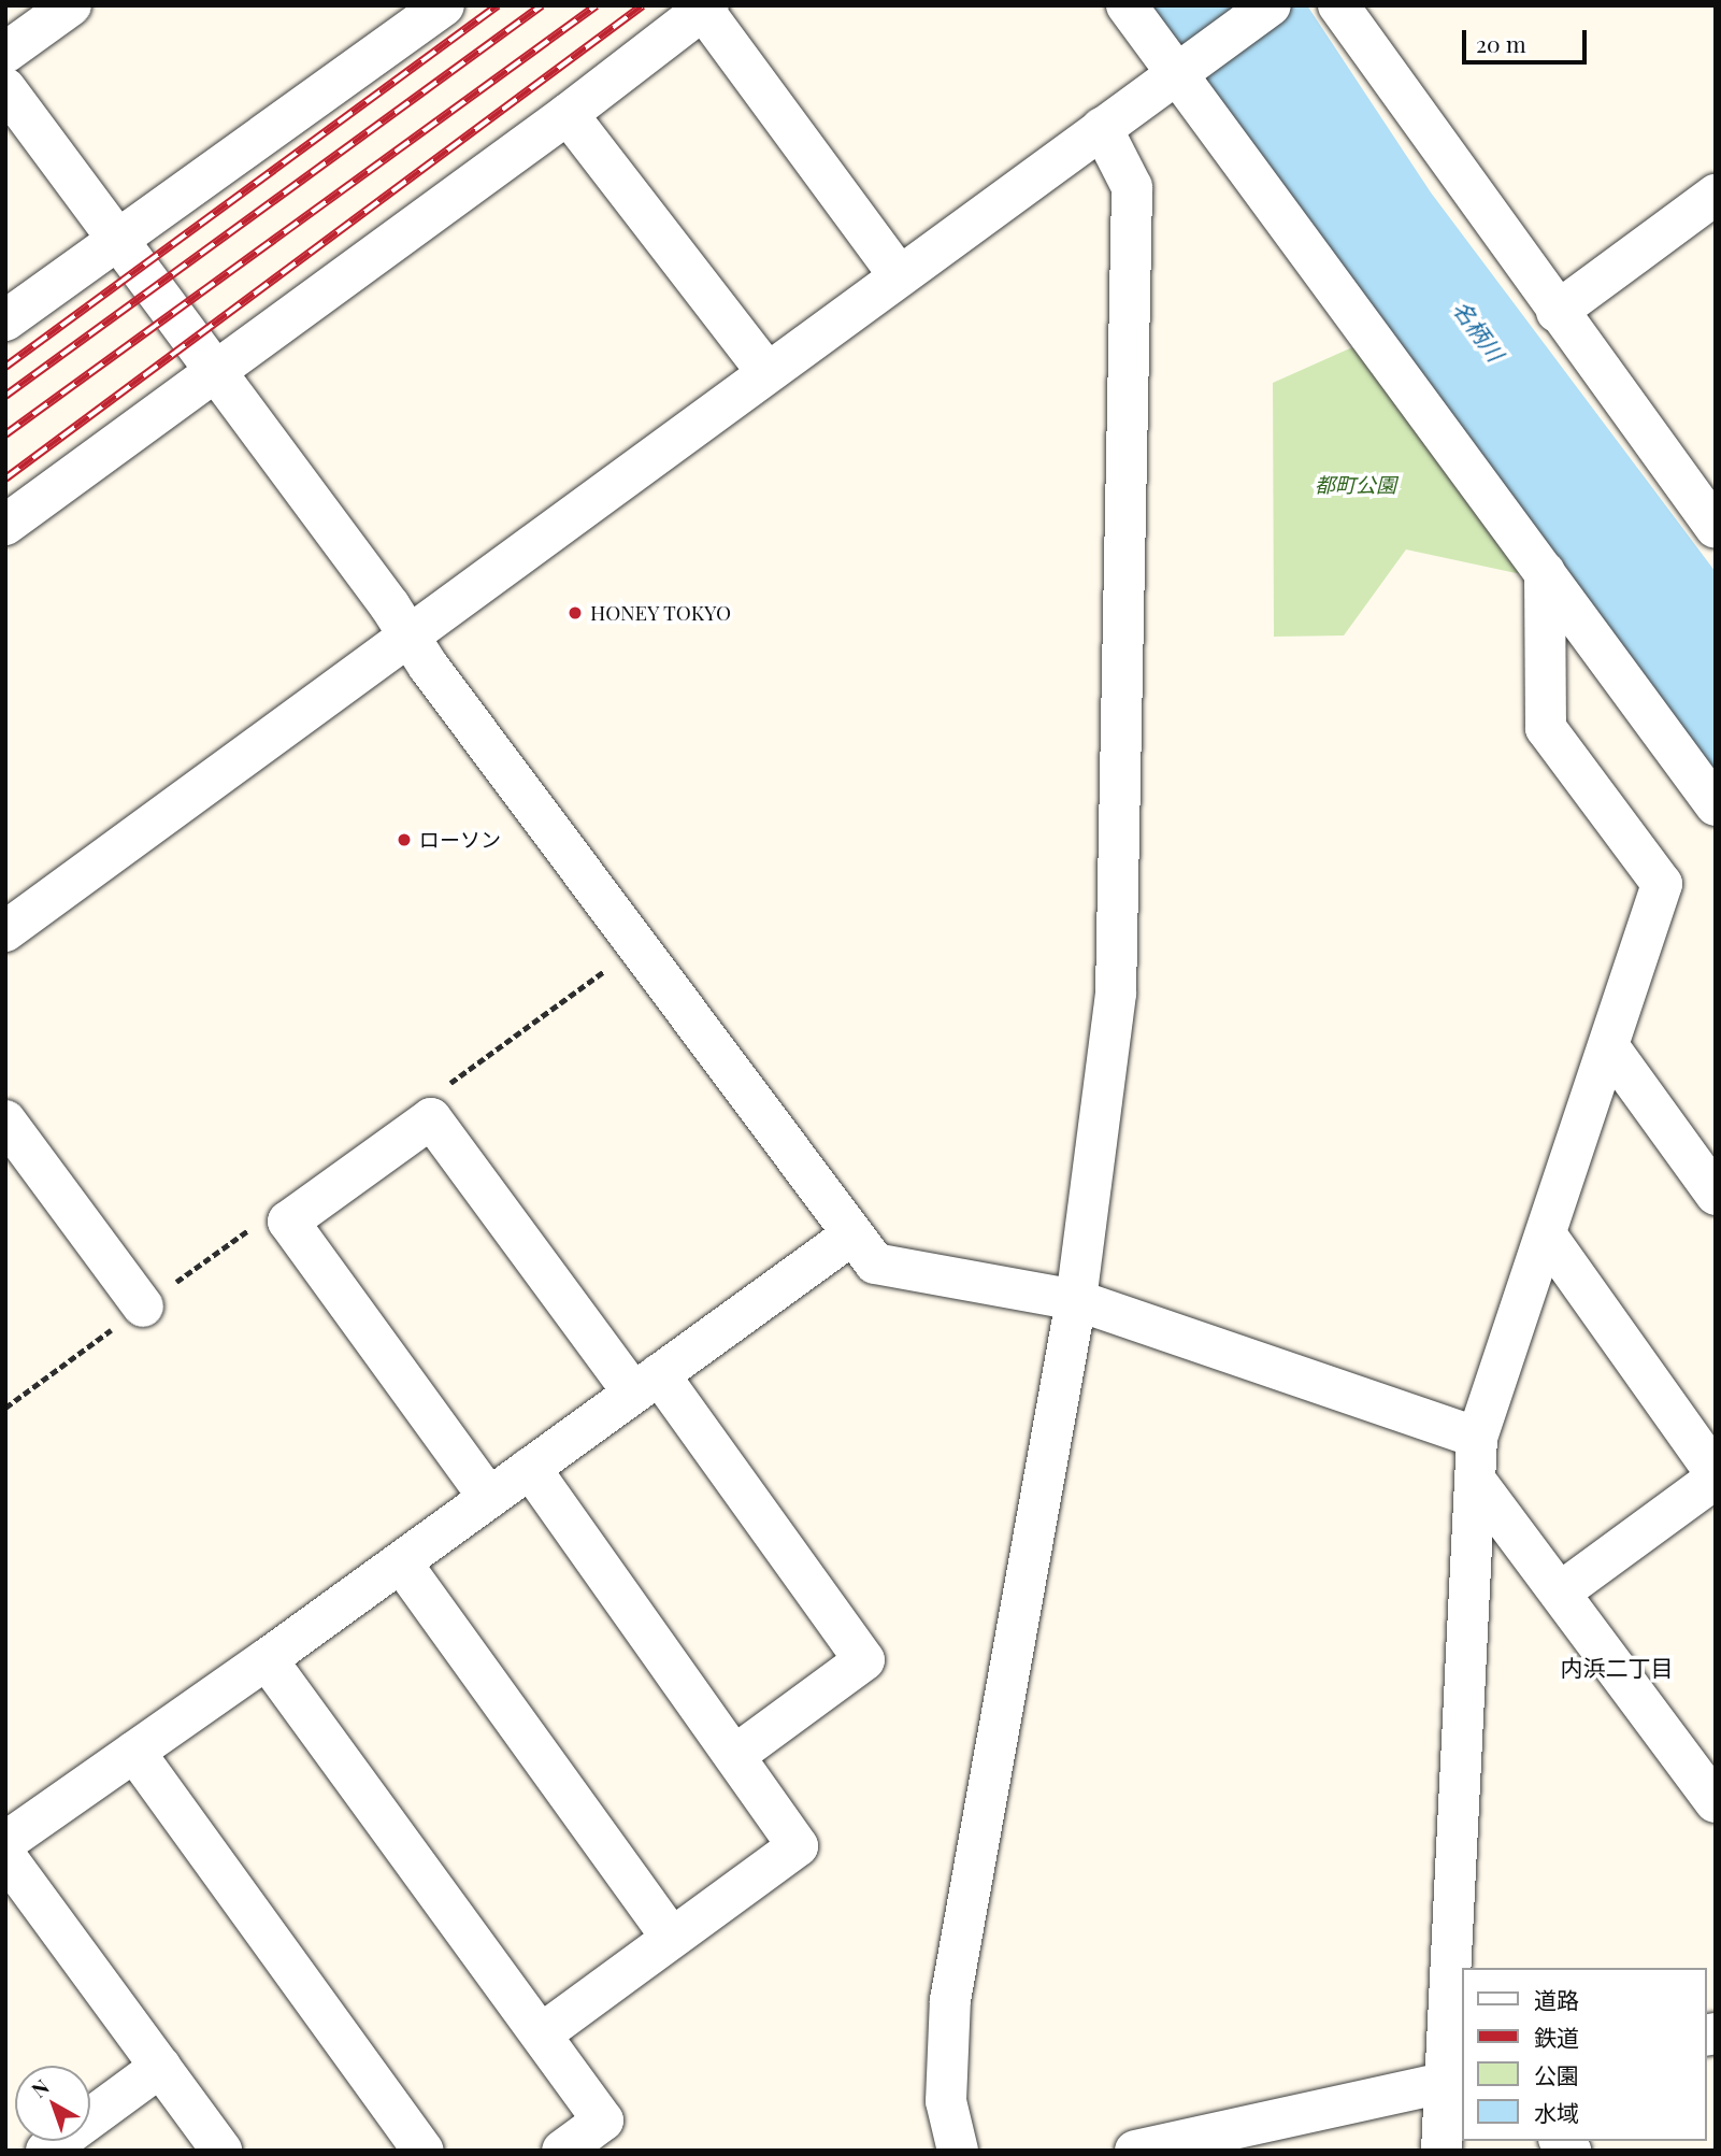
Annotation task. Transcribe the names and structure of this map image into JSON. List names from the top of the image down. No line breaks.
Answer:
{"districts":["内浜二丁目"],"water":["名柄川"],"parks":["都町公園"],"places":["HONEY TOKYO","ローソン"],"legend":["道路","鉄道","公園","水域"],"scale_bar":"20 m","north":"top left"}
